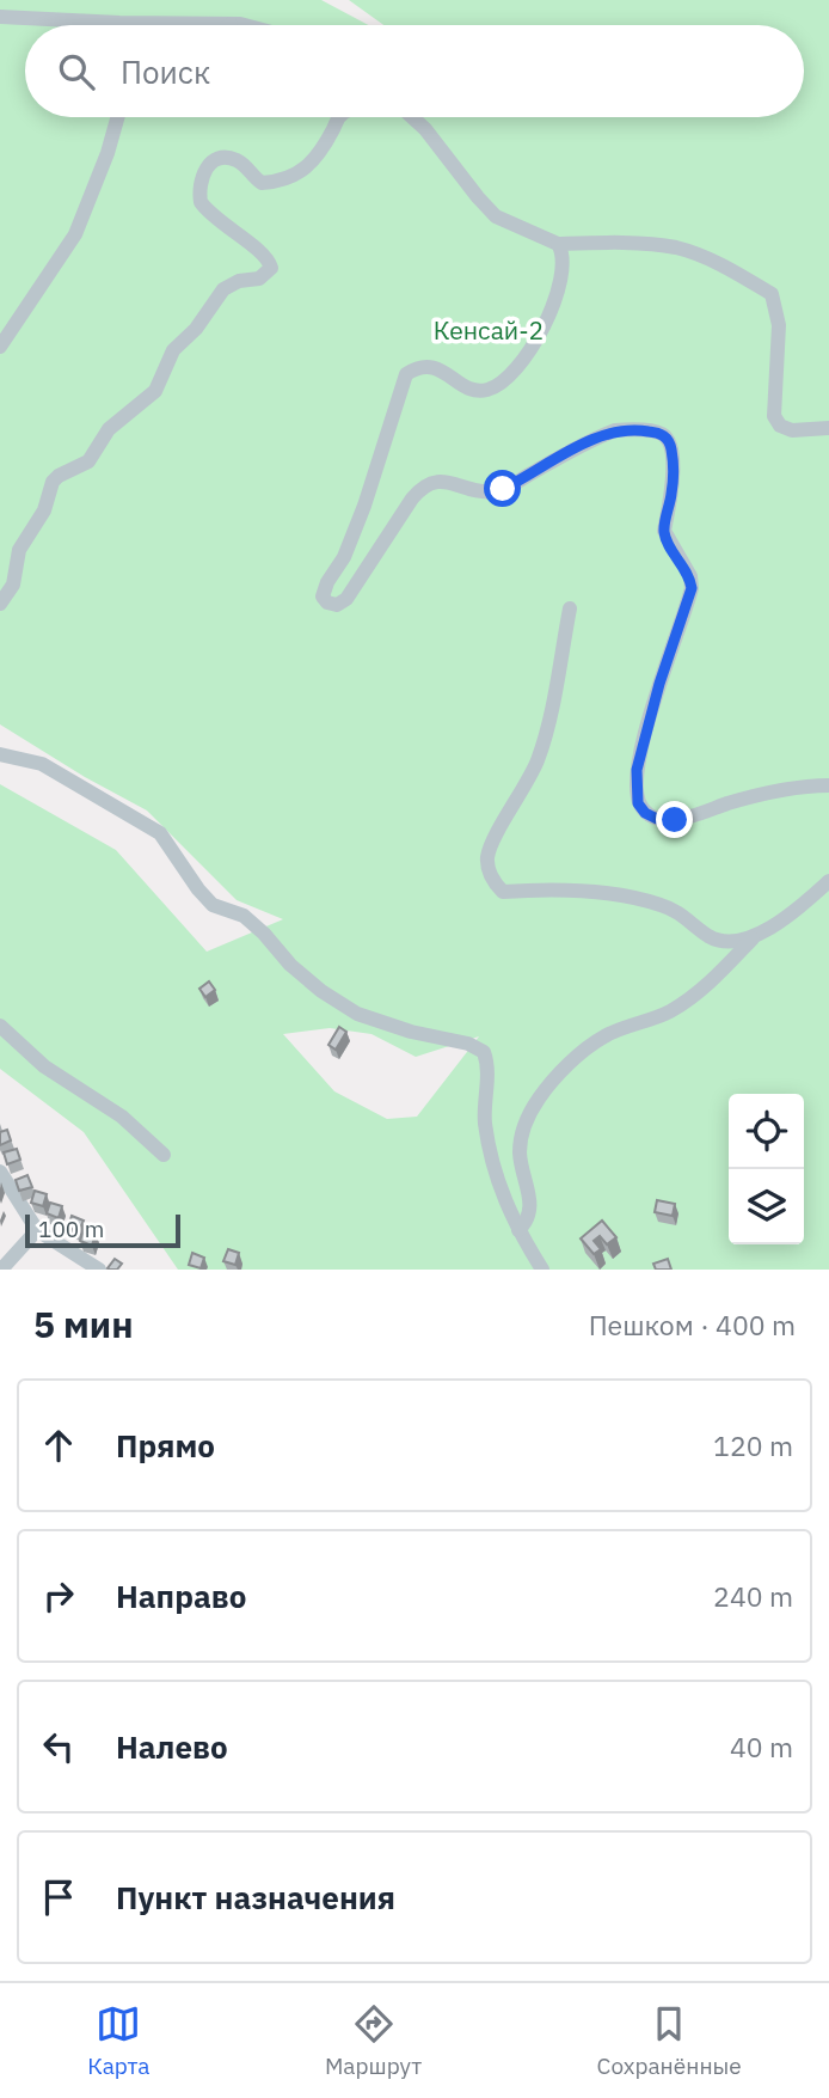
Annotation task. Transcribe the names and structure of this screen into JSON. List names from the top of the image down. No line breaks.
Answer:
{"parks":["Кенсай-2"],"scale_bar":"100 m","page":{"search":"Поиск","scale":"100 m","heading":["5 мин","Пешком · 400 m"],"list":[["Прямо","120 m"],["Направо","240 m"],["Налево","40 m"],"Пункт назначения"],"nav":["Карта","Маршрут","Сохранённые"]}}
